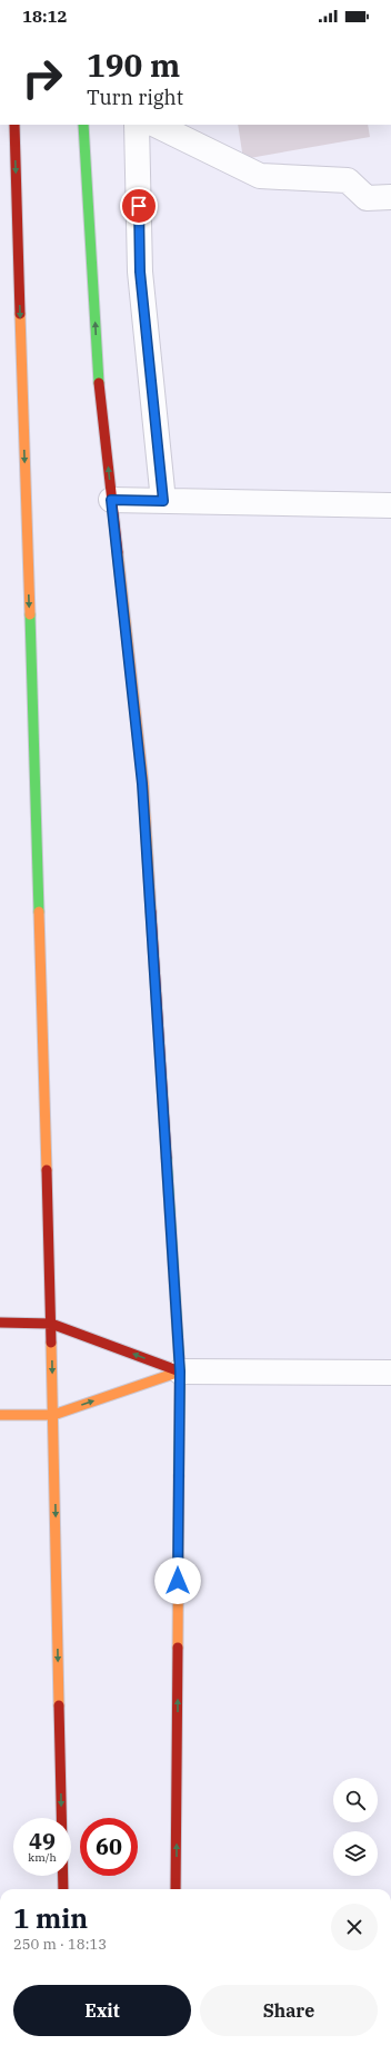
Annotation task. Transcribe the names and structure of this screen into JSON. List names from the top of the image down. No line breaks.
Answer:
{"page":{"status":"18:12","turn":["190 m","Turn right"],"speed":"49 km/h","limit":"60","heading":["1 min","250 m · 18:13"],"buttons":["Exit","Share"]}}
